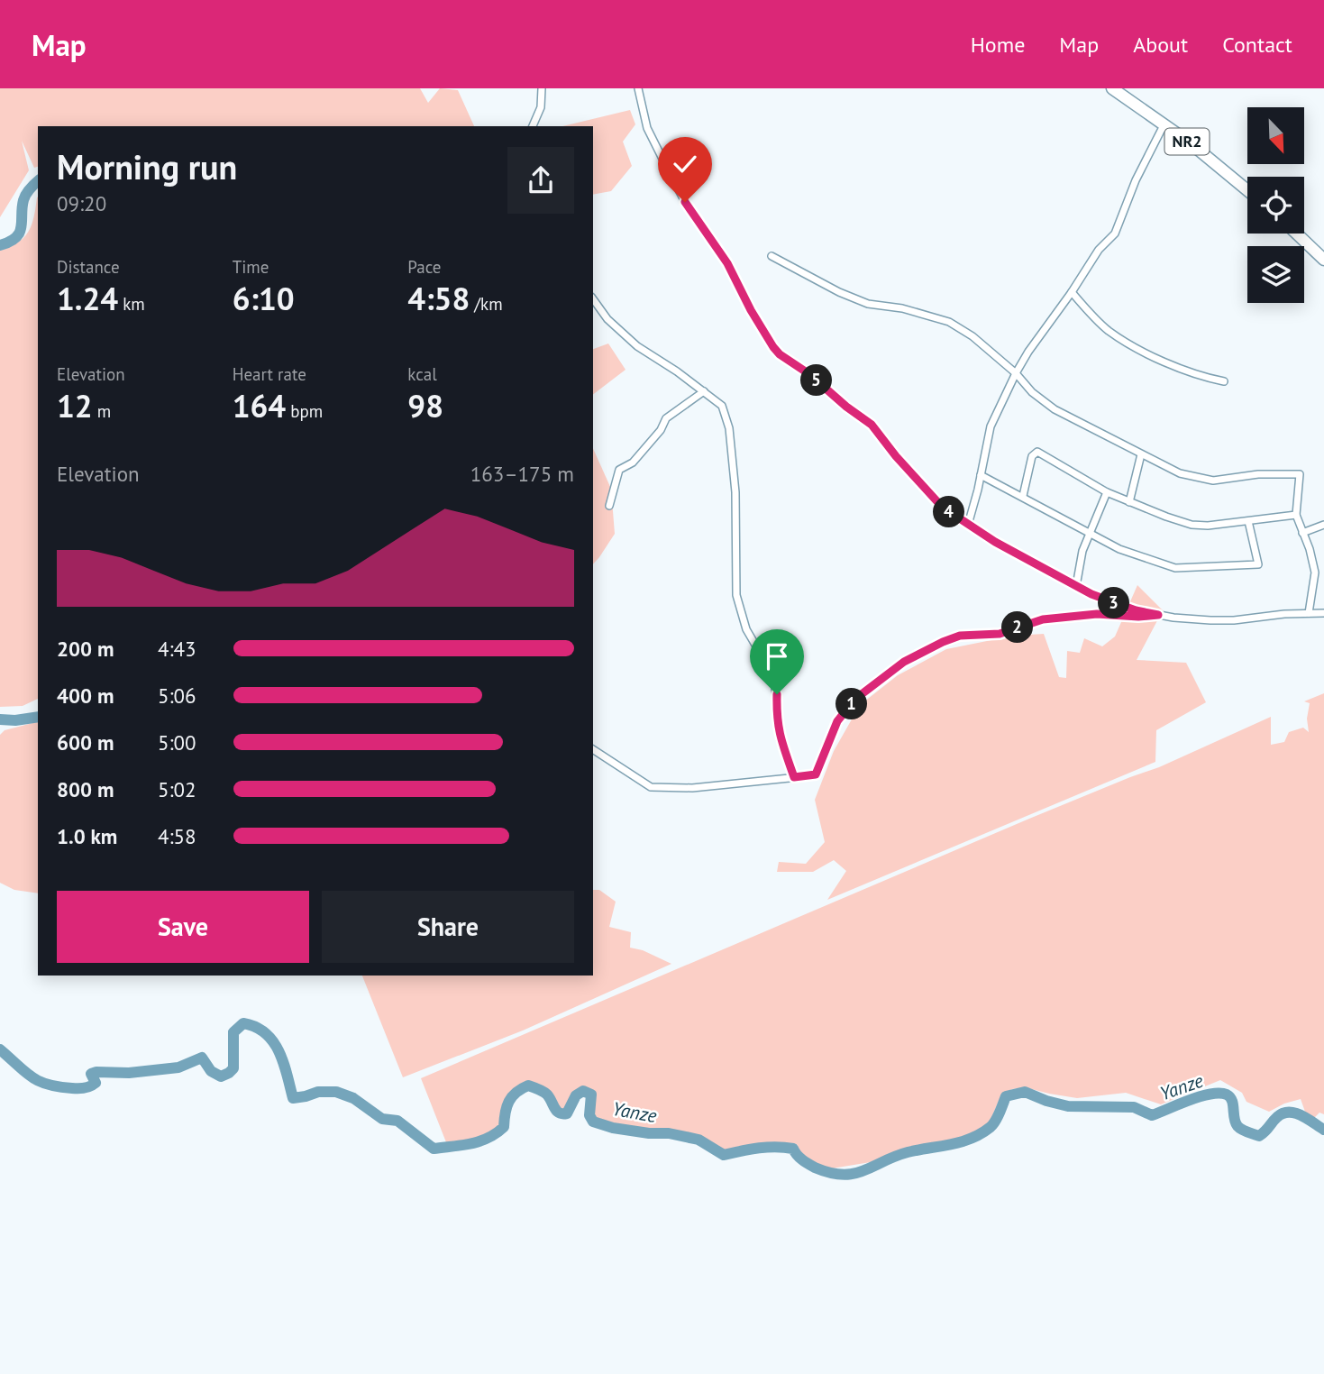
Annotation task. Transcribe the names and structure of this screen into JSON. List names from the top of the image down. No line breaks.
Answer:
{"streets":{"highway":["NR2"]},"water":["Yanze"],"north":"bottom right","page":{"header":"Map","nav":["Home","Map","About","Contact"],"heading":["Morning run","09:20"],"stats":[["Distance","1.24 km"],["Time","6:10"],["Pace","4:58 /km"],["Elevation","12 m"],["Heart rate","164 bpm"],["kcal","98"]],"pins":["5","4","3","2","1"],"chart":["Elevation","163–175 m"],"list":[{"name":"200 m","note":"4:43"},{"name":"400 m","note":"5:06"},{"name":"600 m","note":"5:00"},{"name":"800 m","note":"5:02"},{"name":"1.0 km","note":"4:58"}],"buttons":["Save","Share"]}}
